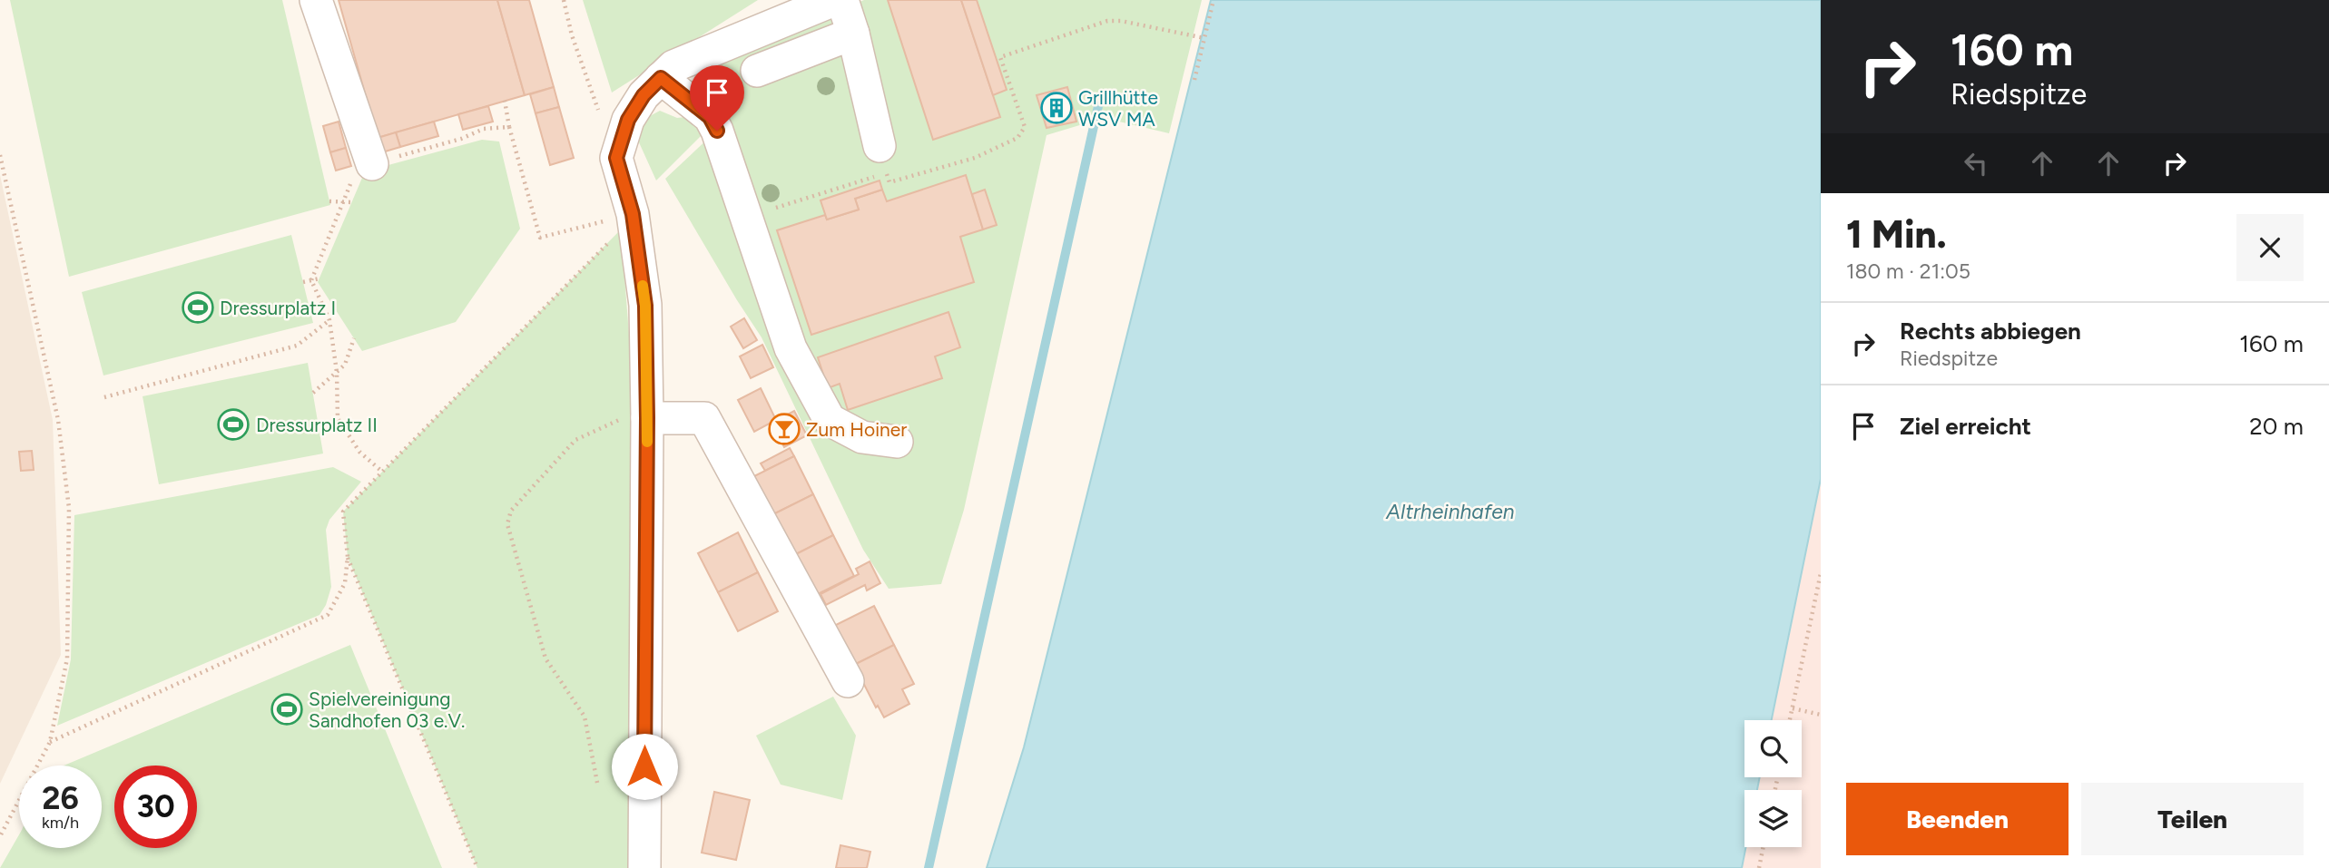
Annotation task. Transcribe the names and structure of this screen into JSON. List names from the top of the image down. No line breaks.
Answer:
{"water":["Altrheinhafen"],"places":{"building":["Grillhütte WSV MA"],"sports":["Dressurplatz I","Dressurplatz II","Spielvereinigung Sandhofen 03 e.V."],"bar":["Zum Hoiner"]},"page":{"turn":["160 m","Riedspitze"],"heading":["1 Min.","180 m · 21:05"],"list":[{"name":"Rechts abbiegen","note":"Riedspitze","value":"160 m"},{"name":"Ziel erreicht","value":"20 m"}],"speed":"26 km/h","limit":"30","buttons":["Beenden","Teilen"]}}
